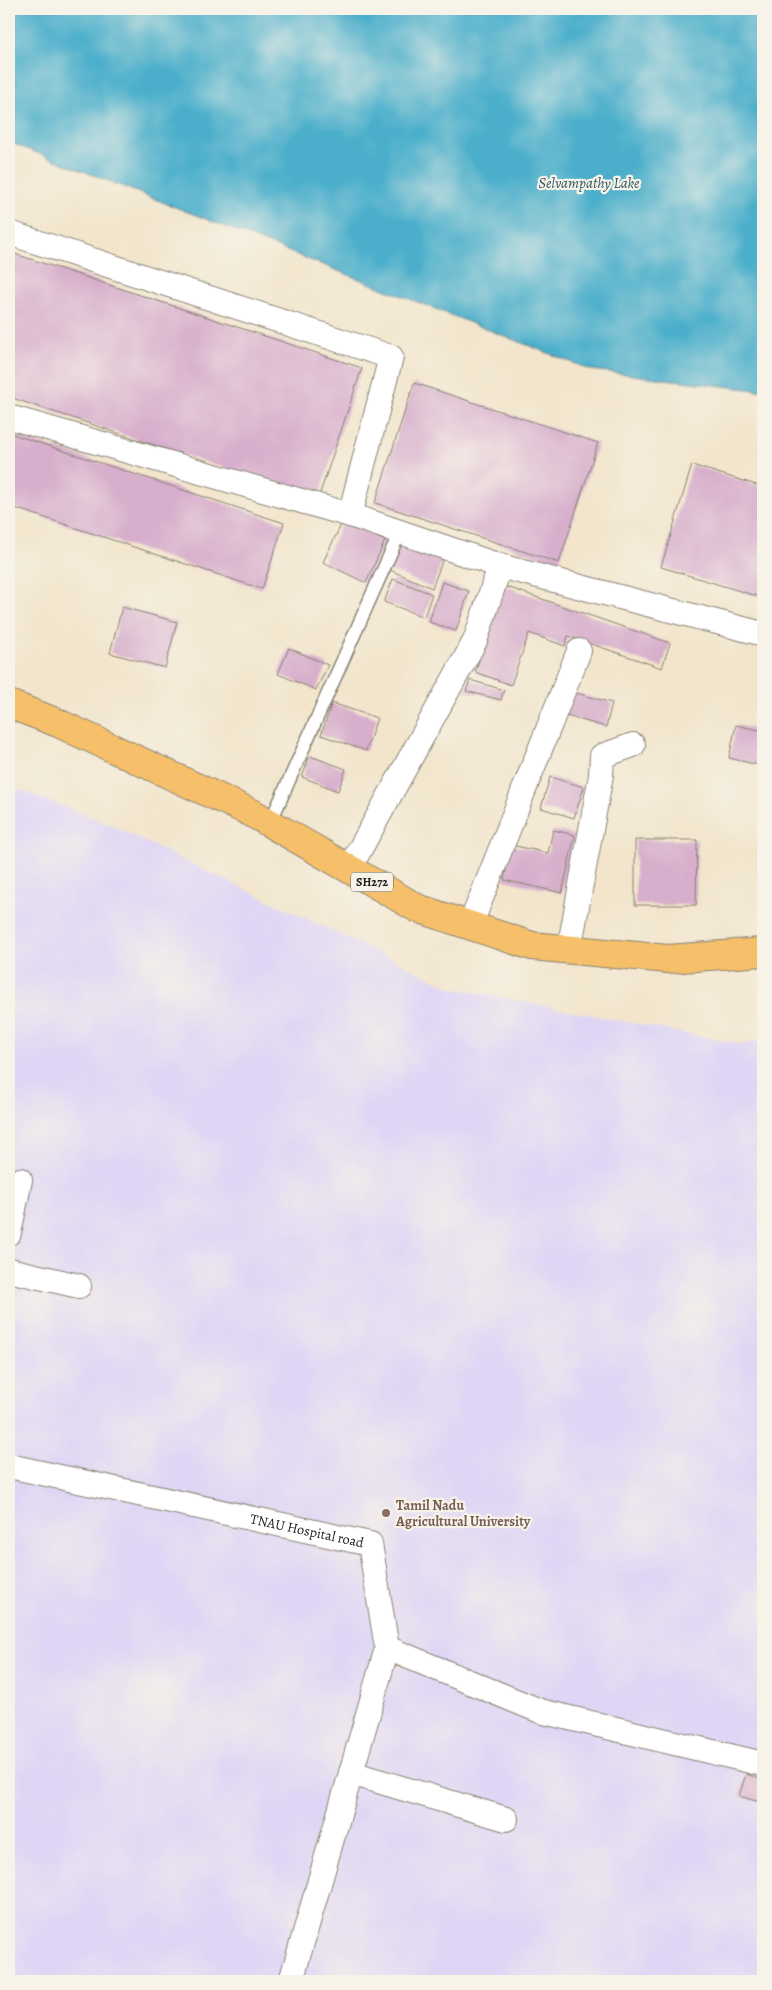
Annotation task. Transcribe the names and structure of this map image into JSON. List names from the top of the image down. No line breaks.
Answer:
{"streets":{"main road":["SH272"],"street":["TNAU Hospital road"]},"water":["Selvampathy Lake"],"places":["Tamil Nadu Agricultural University"]}
